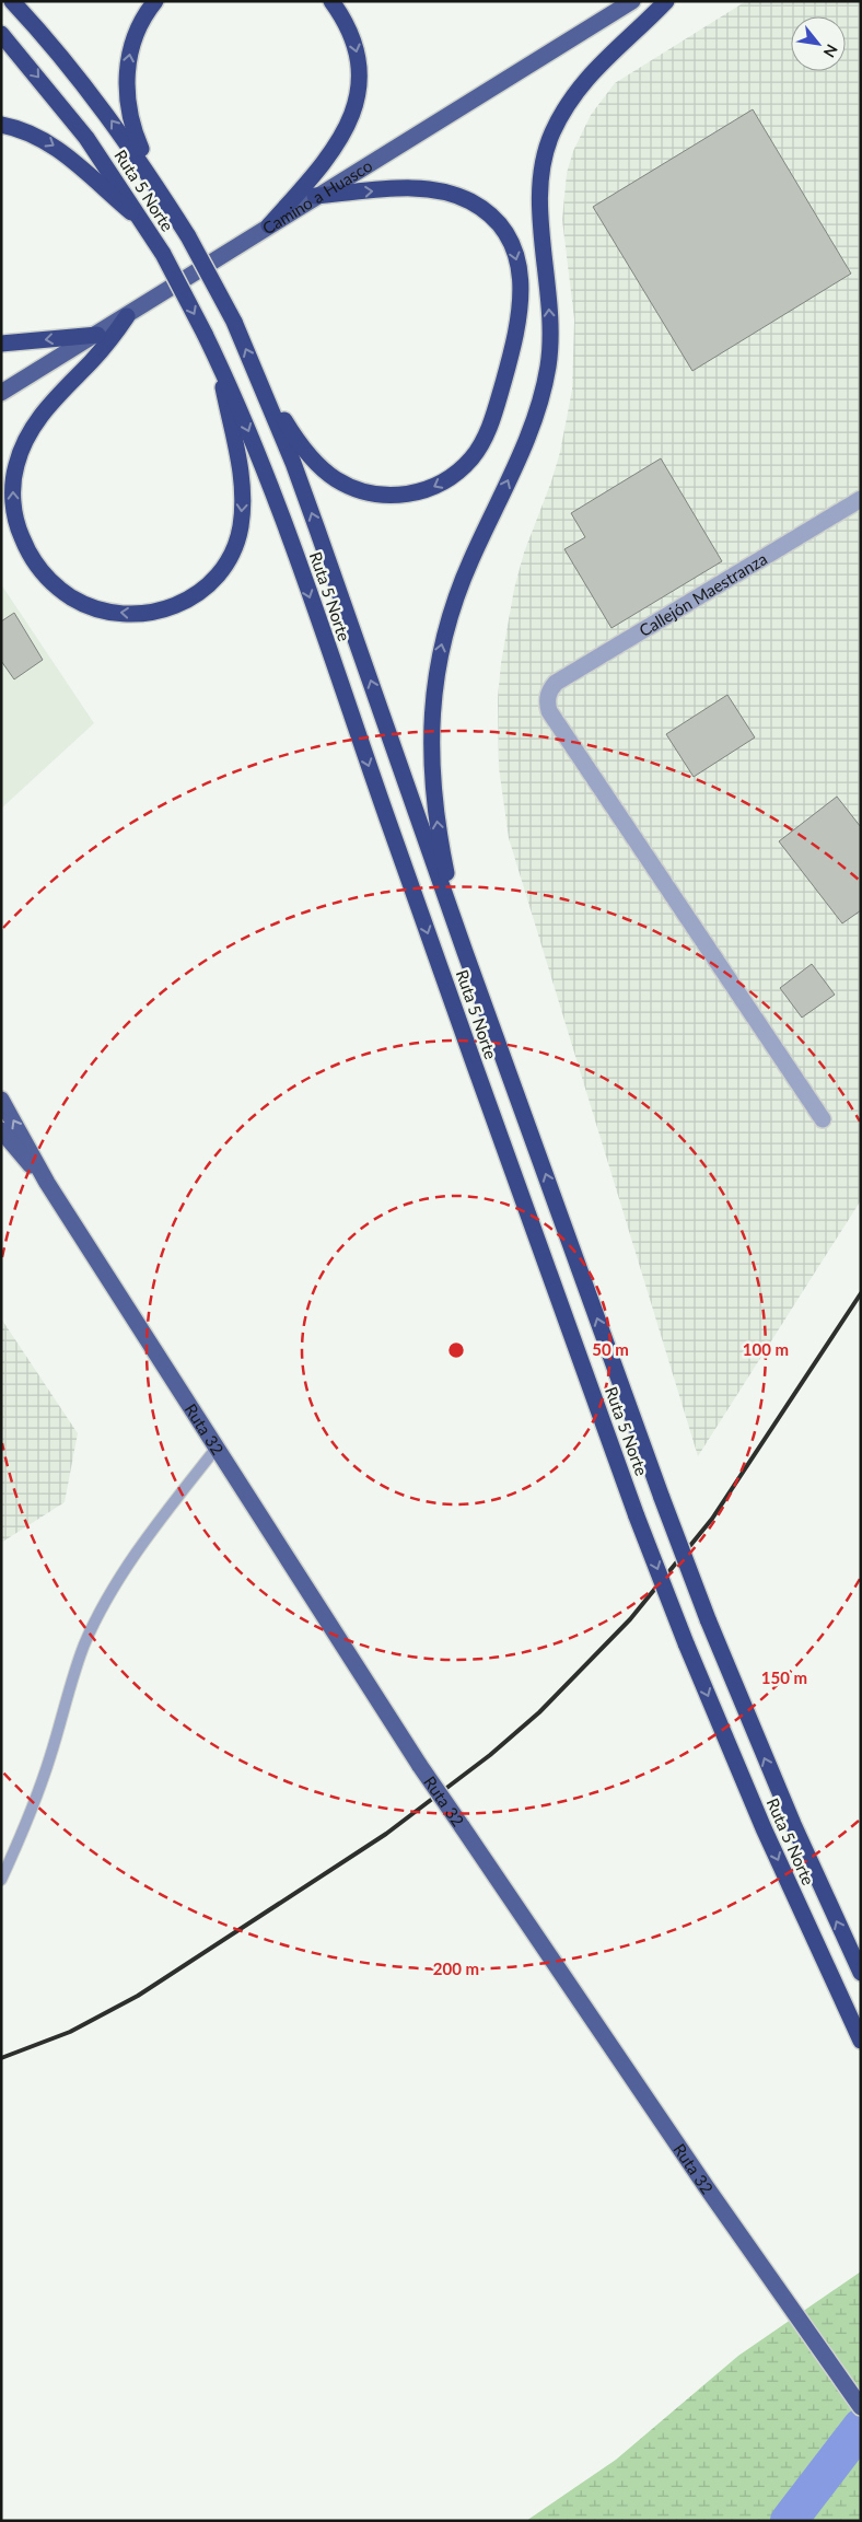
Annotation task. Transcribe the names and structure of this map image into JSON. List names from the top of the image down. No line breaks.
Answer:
{"streets":{"highway":["Ruta 5 Norte"],"main road":["Camino a Huasco","Ruta 32"],"street":["Callejón Maestranza"]},"north":"bottom right","rings":["50 m","100 m","150 m","200 m"]}
